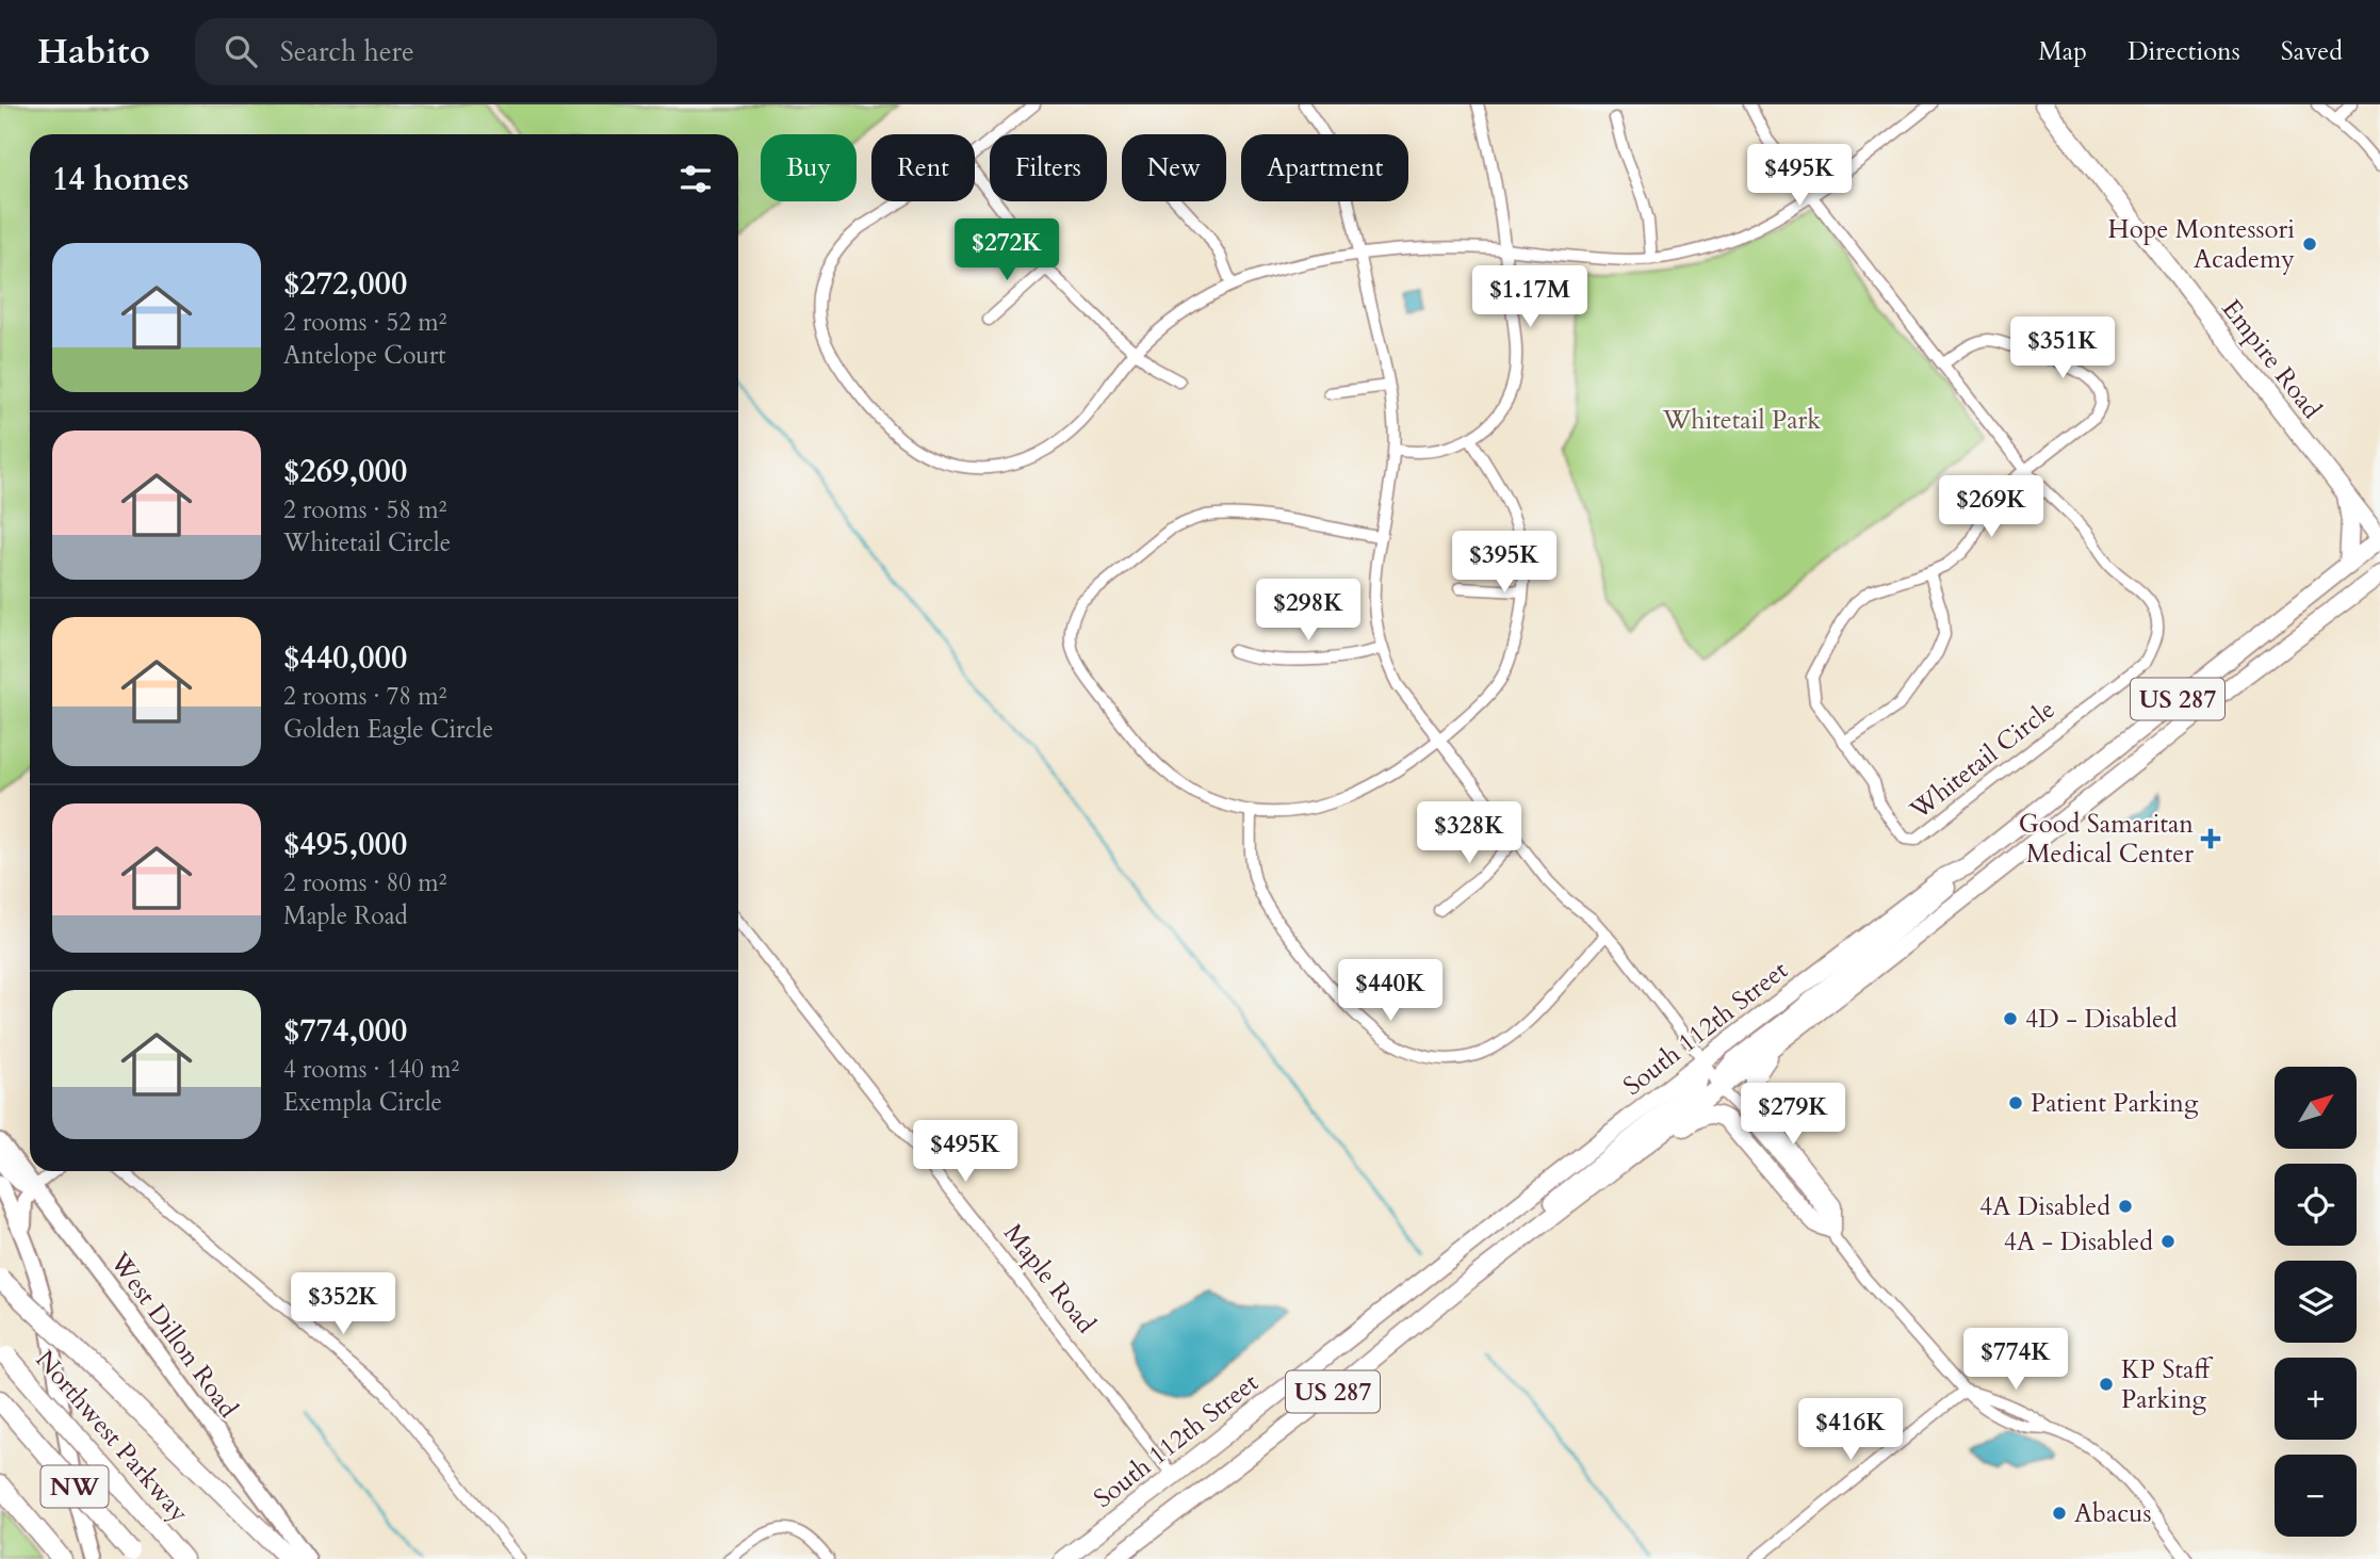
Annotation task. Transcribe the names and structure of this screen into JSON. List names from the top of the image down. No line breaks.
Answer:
{"streets":{"highway":["Northwest Parkway","NW"],"main road":["Empire Road","US 287","South 112th Street","Maple Road","West Dillon Road"],"street":["Whitetail Circle"]},"crossings":[["Empire Road","South 112th Street"],["US 287","Maple Road"],["South 112th Street","Maple Road"]],"parks":["Whitetail Park"],"places":{"other":["Hope Montessori Academy","4D - Disabled","Patient Parking","4A Disabled","4A - Disabled","KP Staff Parking","Abacus"],"health":["Good Samaritan Medical Center"]},"north":"top right","page":{"header":"Habito","search":"Search here","nav":["Map","Directions","Saved"],"chip":["Buy","Rent","Filters","New","Apartment"],"heading":"14 homes","price":["$495K","$272K","$1.17M","$351K","$269K","$395K","$298K","$328K","$440K","$279K","$495K","$352K","$774K","$416K"],"list":[{"name":"$272,000","note":"2 rooms · 52 m² · Antelope Court"},{"name":"$269,000","note":"2 rooms · 58 m² · Whitetail Circle"},{"name":"$440,000","note":"2 rooms · 78 m² · Golden Eagle Circle"},{"name":"$495,000","note":"2 rooms · 80 m² · Maple Road"},{"name":"$774,000","note":"4 rooms · 140 m² · Exempla Circle"}],"map_buttons":["+","−"]}}
